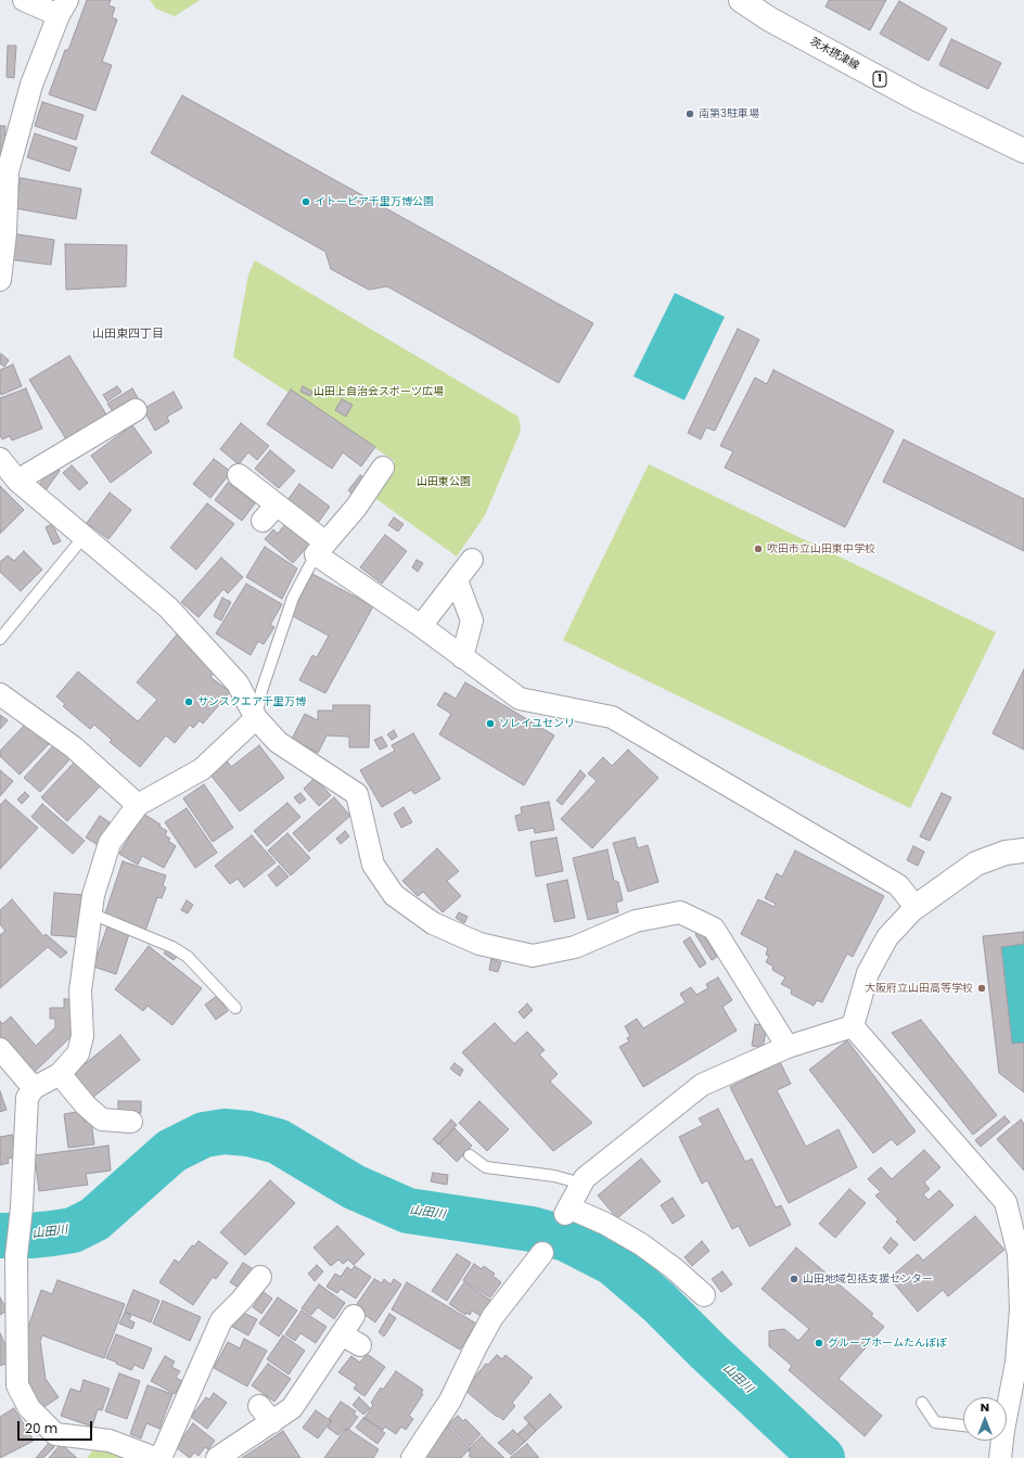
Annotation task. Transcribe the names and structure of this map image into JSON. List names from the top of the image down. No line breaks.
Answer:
{"streets":{"main road":["茨木摂津線","1"]},"districts":["山田東四丁目"],"water":["山田川"],"parks":["山田上自治会スポーツ広場","山田東公園"],"places":["南第3駐車場","イトーピア千里万博公園","吹田市立山田東中学校","サンスクエア千里万博","ソレイユセンリ","大阪府立山田高等学校","山田地域包括支援センター","グループホームたんぽぽ"],"scale_bar":"20 m","north":"top"}
